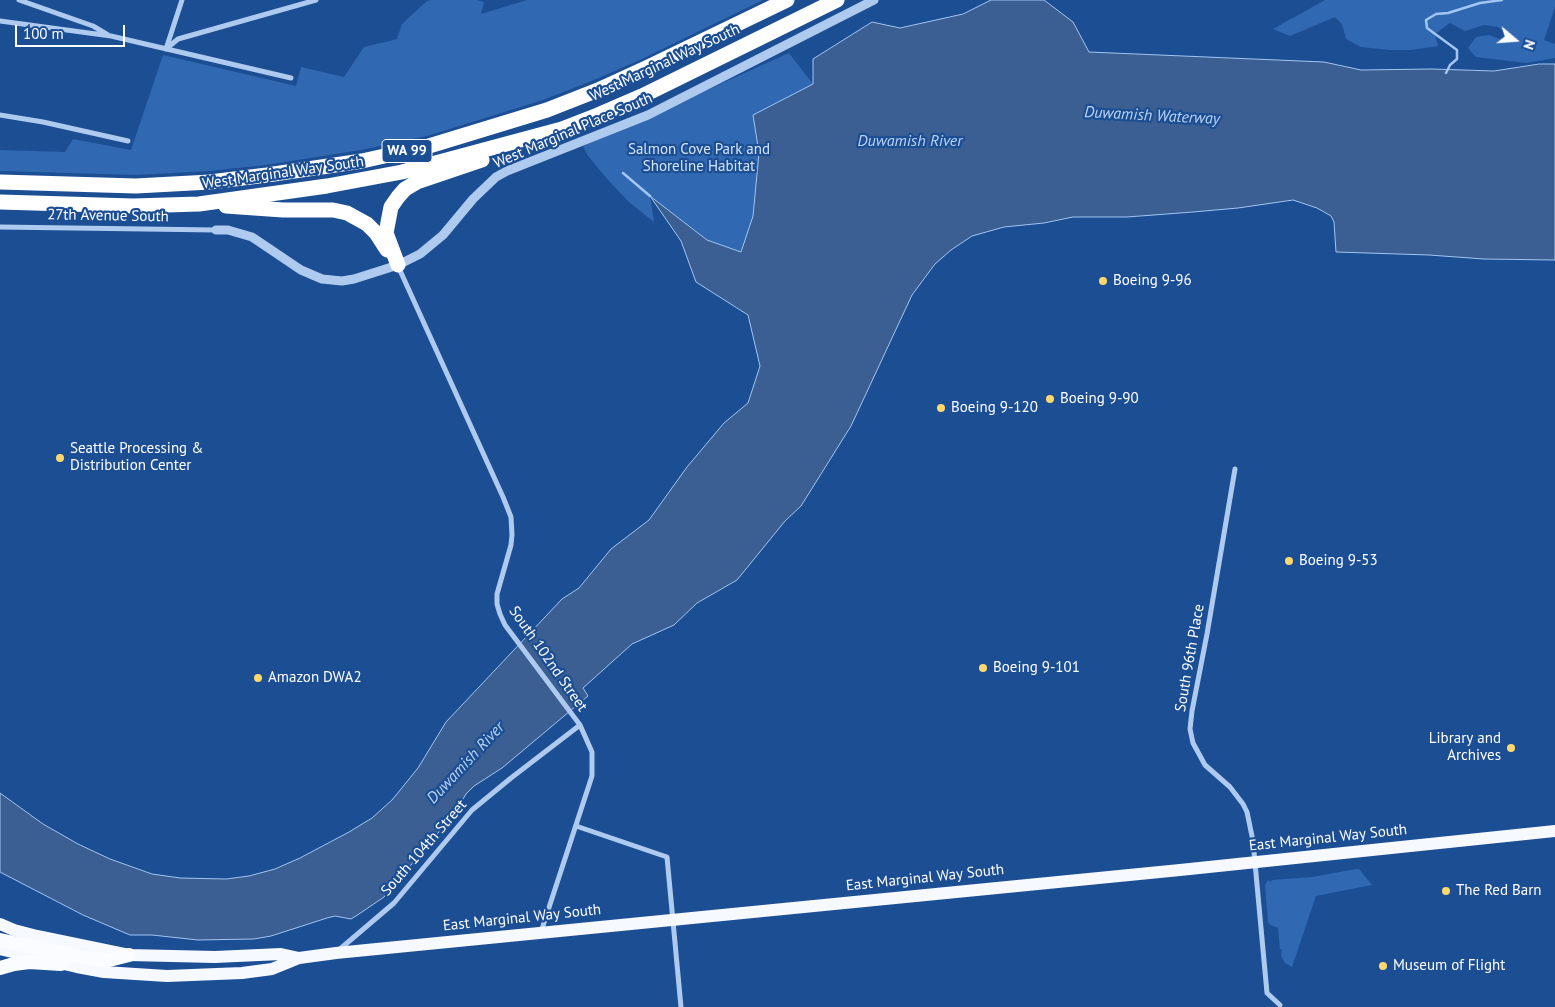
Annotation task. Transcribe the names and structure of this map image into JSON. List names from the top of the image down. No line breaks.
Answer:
{"streets":{"highway":["West Marginal Way South","WA 99"],"main road":["East Marginal Way South"],"street":["West Marginal Place South","27th Avenue South","South 96th Place","South 102nd Street","South 104th Street"]},"crossings":[["West Marginal Place South","27th Avenue South"],["West Marginal Place South","South 102nd Street"],["South 96th Place","East Marginal Way South"],["South 102nd Street","East Marginal Way South"],["South 102nd Street","South 104th Street"],["East Marginal Way South","South 104th Street"]],"water":["Duwamish Waterway","Duwamish River"],"parks":["Salmon Cove Park and Shoreline Habitat"],"places":["Boeing 9-96","Boeing 9-90","Boeing 9-120","Seattle Processing & Distribution Center","Boeing 9-53","Boeing 9-101","Amazon DWA2","Library and Archives","The Red Barn","Museum of Flight"],"scale_bar":"100 m","north":"right"}
